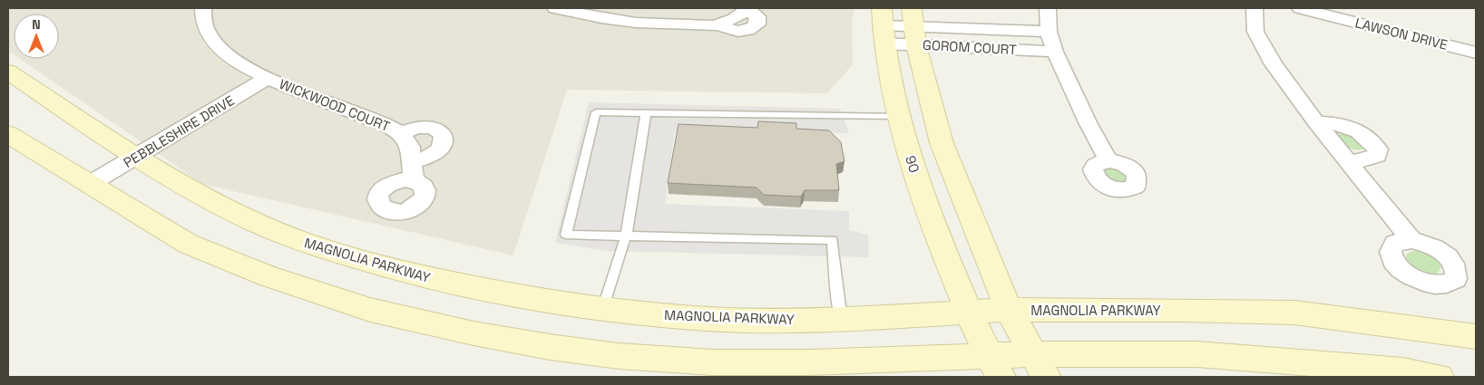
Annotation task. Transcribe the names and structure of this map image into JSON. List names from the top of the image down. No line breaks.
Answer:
{"streets":{"main road":["90","MAGNOLIA PARKWAY"],"street":["LAWSON DRIVE","GOROM COURT","WICKWOOD COURT","PEBBLESHIRE DRIVE"]},"crossings":[["GOROM COURT","90"],["WICKWOOD COURT","PEBBLESHIRE DRIVE"],["PEBBLESHIRE DRIVE","MAGNOLIA PARKWAY"],["90","MAGNOLIA PARKWAY"]],"north":"top"}
